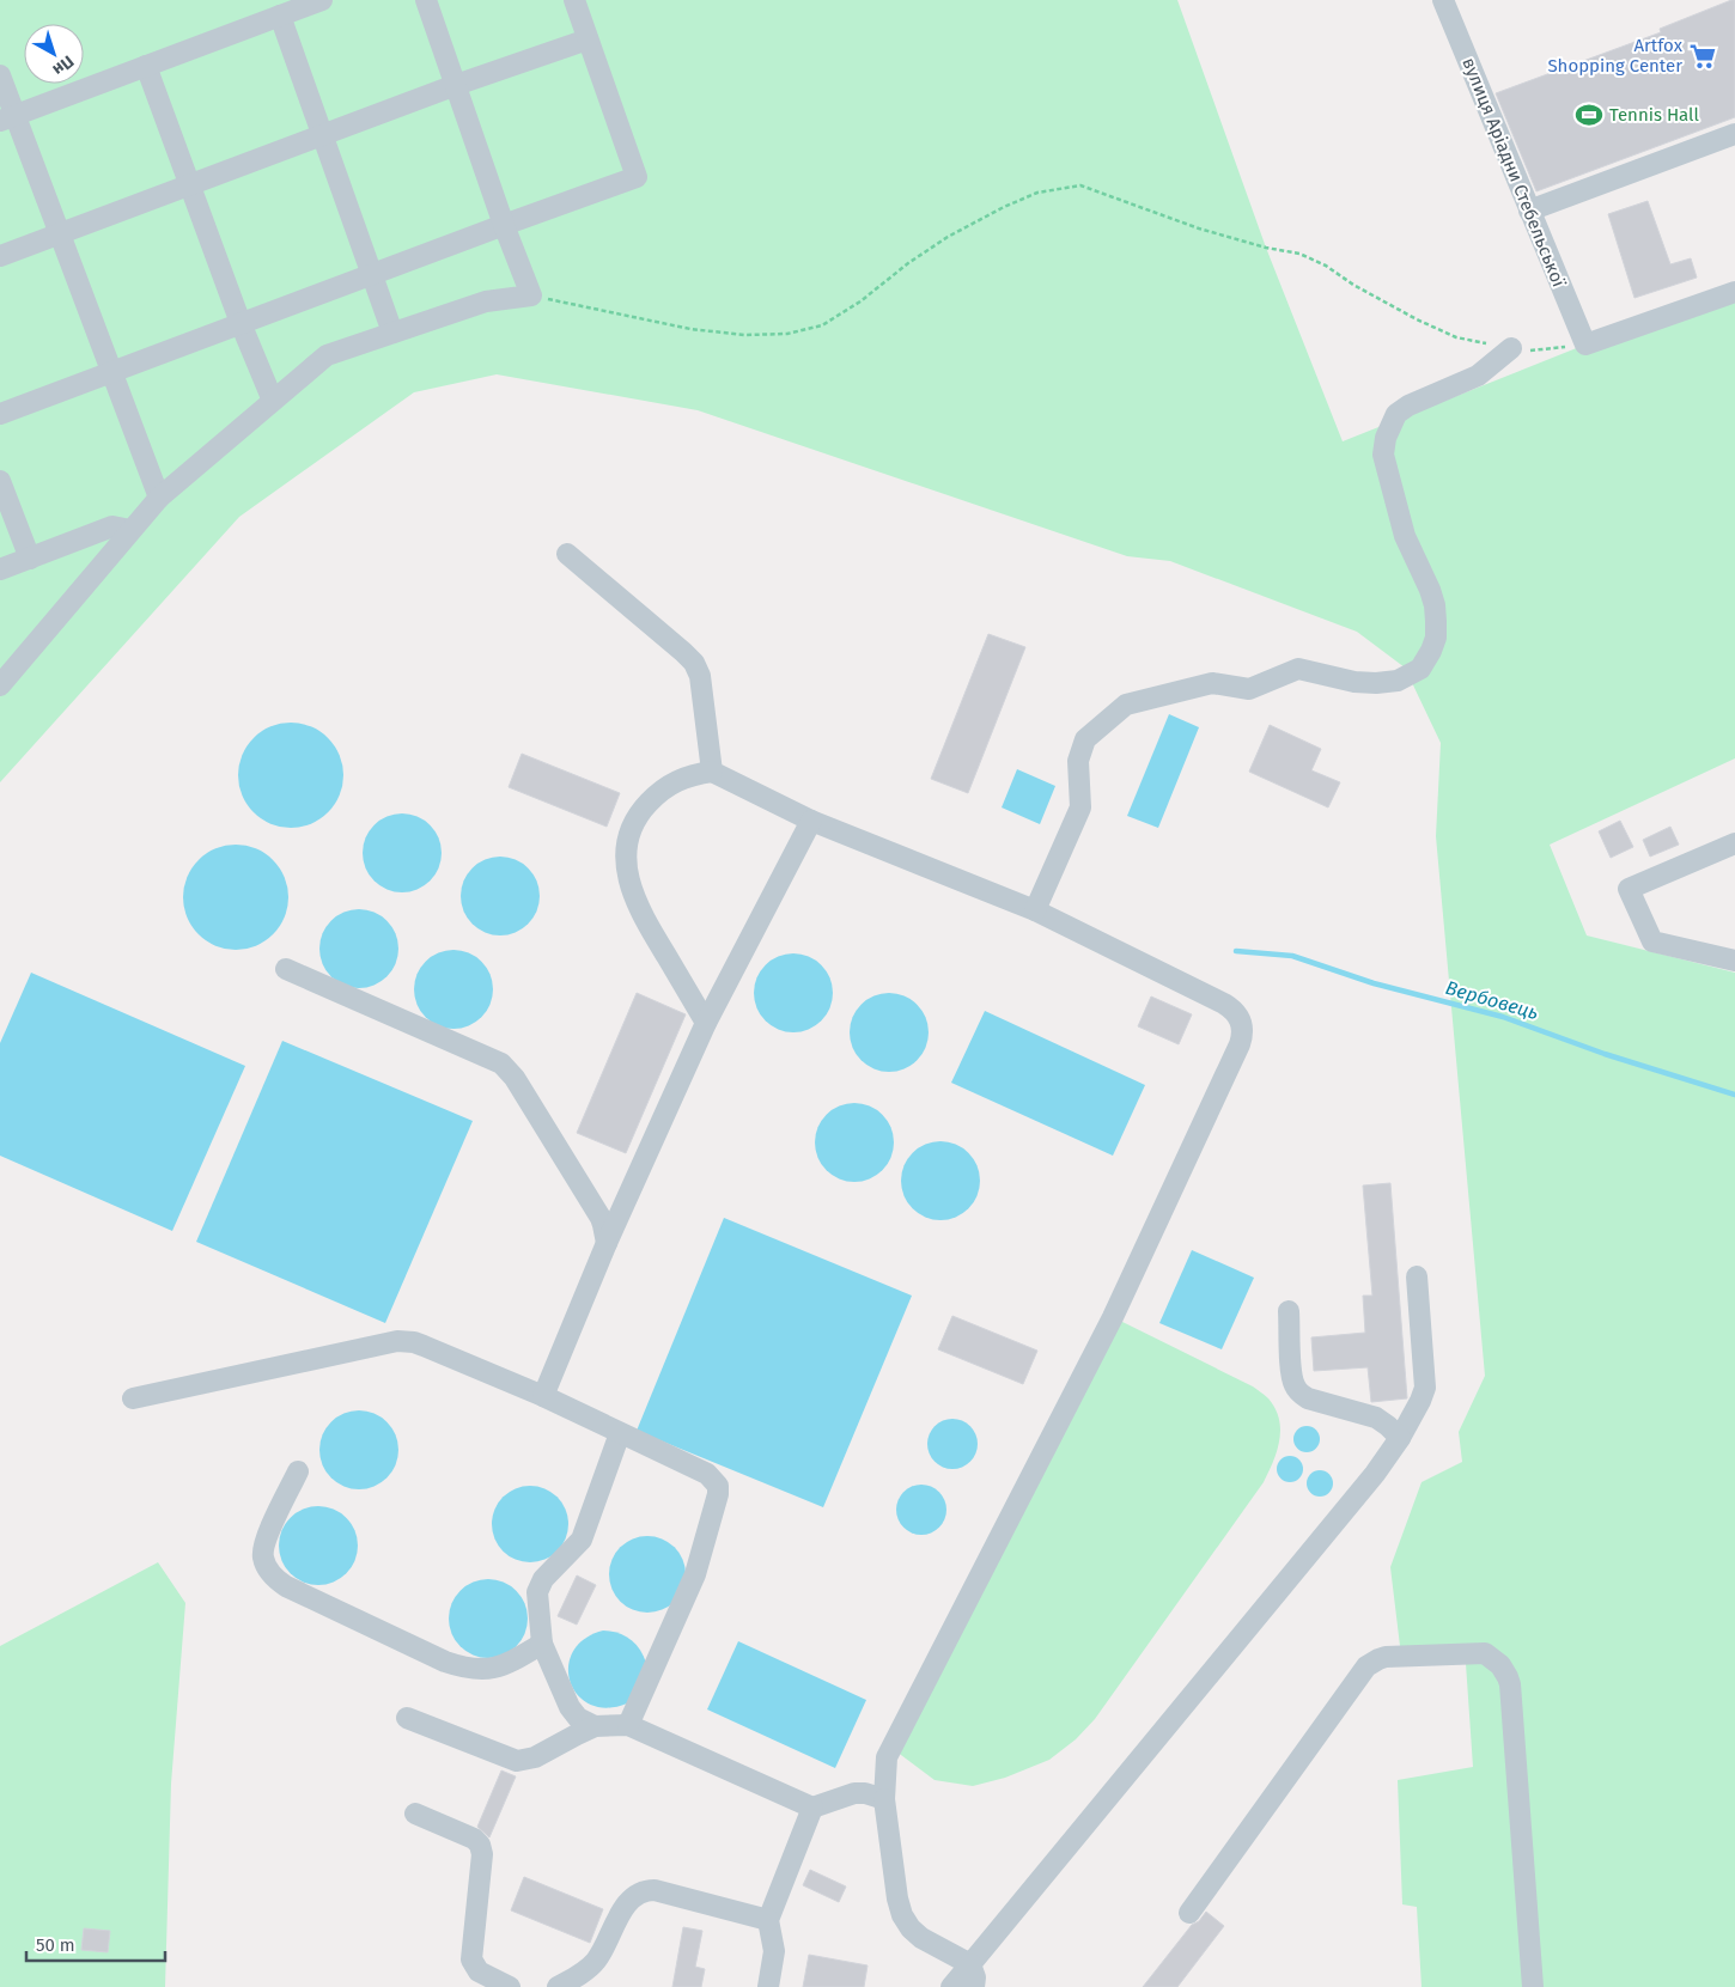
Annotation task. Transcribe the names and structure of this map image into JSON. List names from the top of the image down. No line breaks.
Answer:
{"streets":{"street":["вулиця Аріадни Стебельської"]},"water":["Вербовець"],"places":{"supermarket":["Artfox Shopping Center"],"sports":["Tennis Hall"]},"scale_bar":"50 m","north":"bottom right"}
